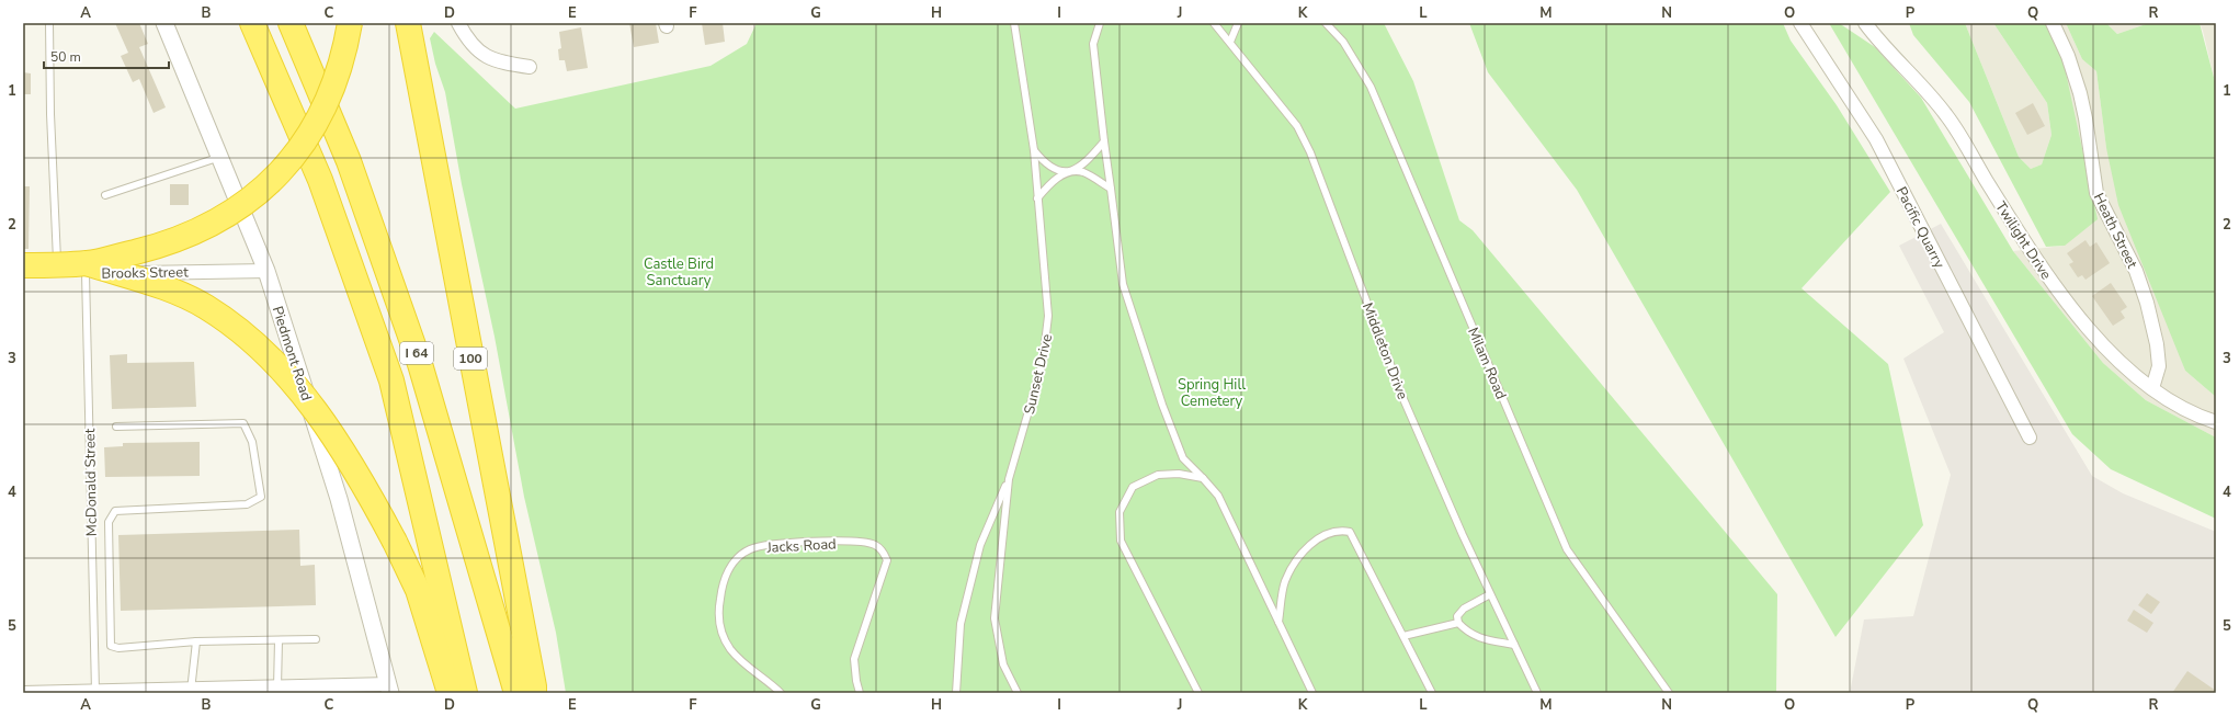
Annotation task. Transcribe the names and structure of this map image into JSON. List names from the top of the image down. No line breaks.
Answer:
{"streets":{"highway":["I 64","100"],"street":["Pacific Quarry","Heath Street","Twilight Drive","Brooks Street","Piedmont Road"],"lane":["Middleton Drive","Milam Road","Sunset Drive","McDonald Street","Jacks Road"]},"crossings":[["Heath Street","Twilight Drive"],["Brooks Street","Piedmont Road"],["Brooks Street","McDonald Street"]],"parks":["Castle Bird Sanctuary","Spring Hill Cemetery"],"scale_bar":"50 m","grid":{"columns":["A","B","C","D","E","F","G","H","I","J","K","L","M","N","O","P","Q","R"],"rows":["1","2","3","4","5"]}}
